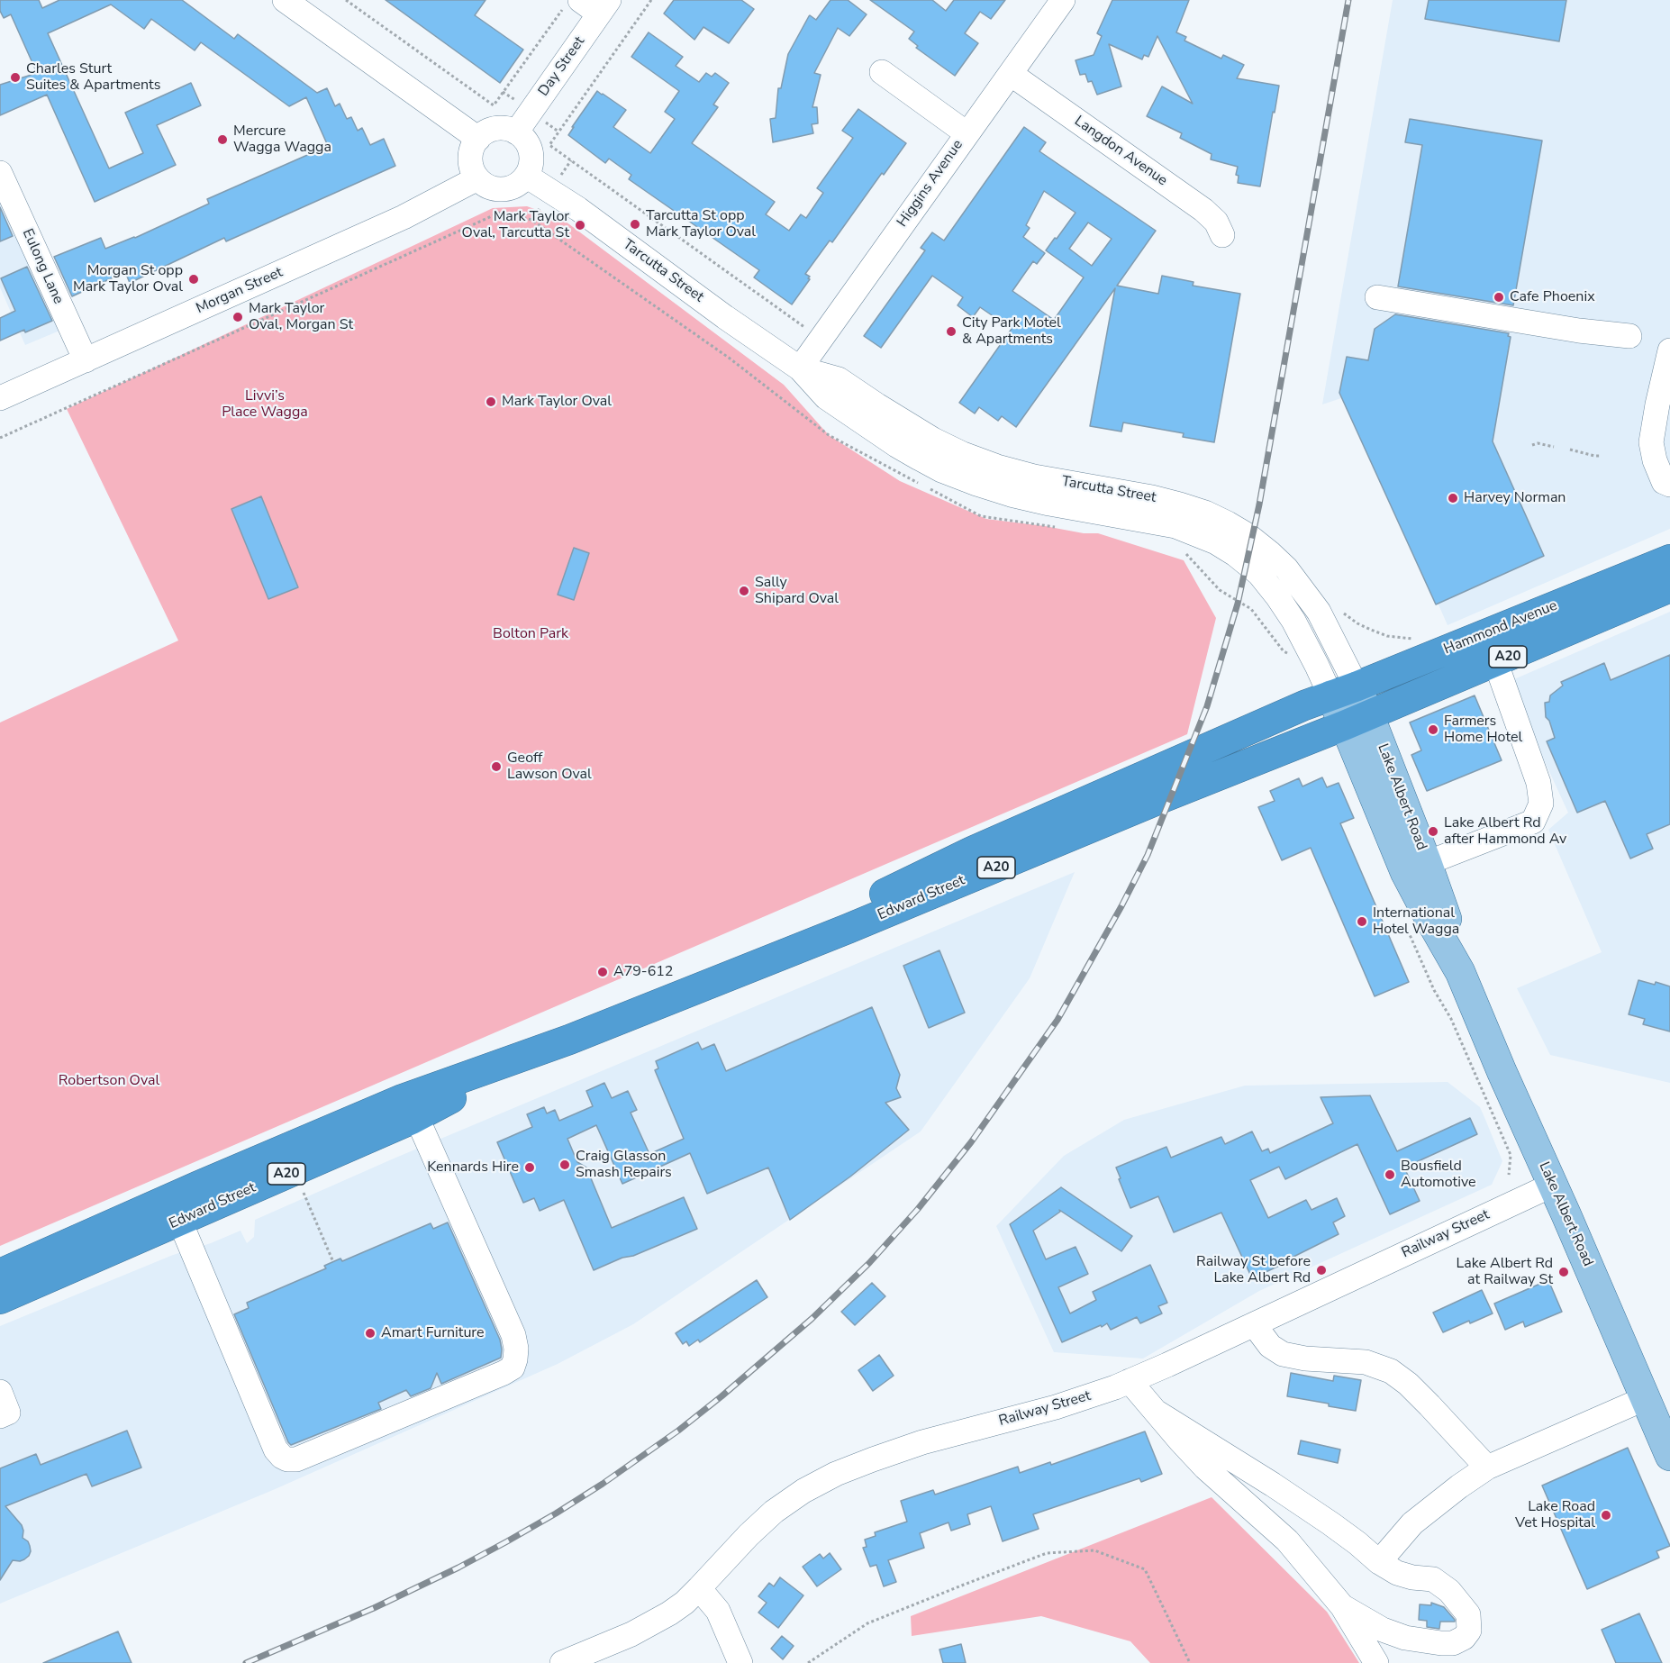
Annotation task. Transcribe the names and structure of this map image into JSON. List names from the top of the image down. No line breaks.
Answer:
{"streets":{"highway":["Hammond Avenue","A20","Edward Street"],"main road":["Lake Albert Road"],"street":["Day Street","Langdon Avenue","Higgins Avenue","Eulong Lane","Tarcutta Street","Morgan Street","Railway Street"]},"crossings":[["Day Street","Tarcutta Street"],["Day Street","Morgan Street"],["Langdon Avenue","Higgins Avenue"],["Higgins Avenue","Tarcutta Street"],["Eulong Lane","Morgan Street"],["Tarcutta Street","Morgan Street"],["Tarcutta Street","Hammond Avenue"],["Tarcutta Street","Edward Street"],["Hammond Avenue","Lake Albert Road"],["Hammond Avenue","Edward Street"],["Lake Albert Road","Edward Street"],["Lake Albert Road","Railway Street"]],"parks":["Livvi’s Place Wagga","Bolton Park","Robertson Oval"],"places":["Charles Sturt Suites & Apartments","Mercure Wagga Wagga","Tarcutta St opp Mark Taylor Oval","Mark Taylor Oval, Tarcutta St","Morgan St opp Mark Taylor Oval","Cafe Phoenix","Mark Taylor Oval, Morgan St","City Park Motel & Apartments","Mark Taylor Oval","Harvey Norman","Sally Shipard Oval","Farmers Home Hotel","Geoff Lawson Oval","Lake Albert Rd after Hammond Av","International Hotel Wagga","A79-612","Craig Glasson Smash Repairs","Kennards Hire","Bousfield Automotive","Railway St before Lake Albert Rd","Lake Albert Rd at Railway St","Amart Furniture","Lake Road Vet Hospital"]}
